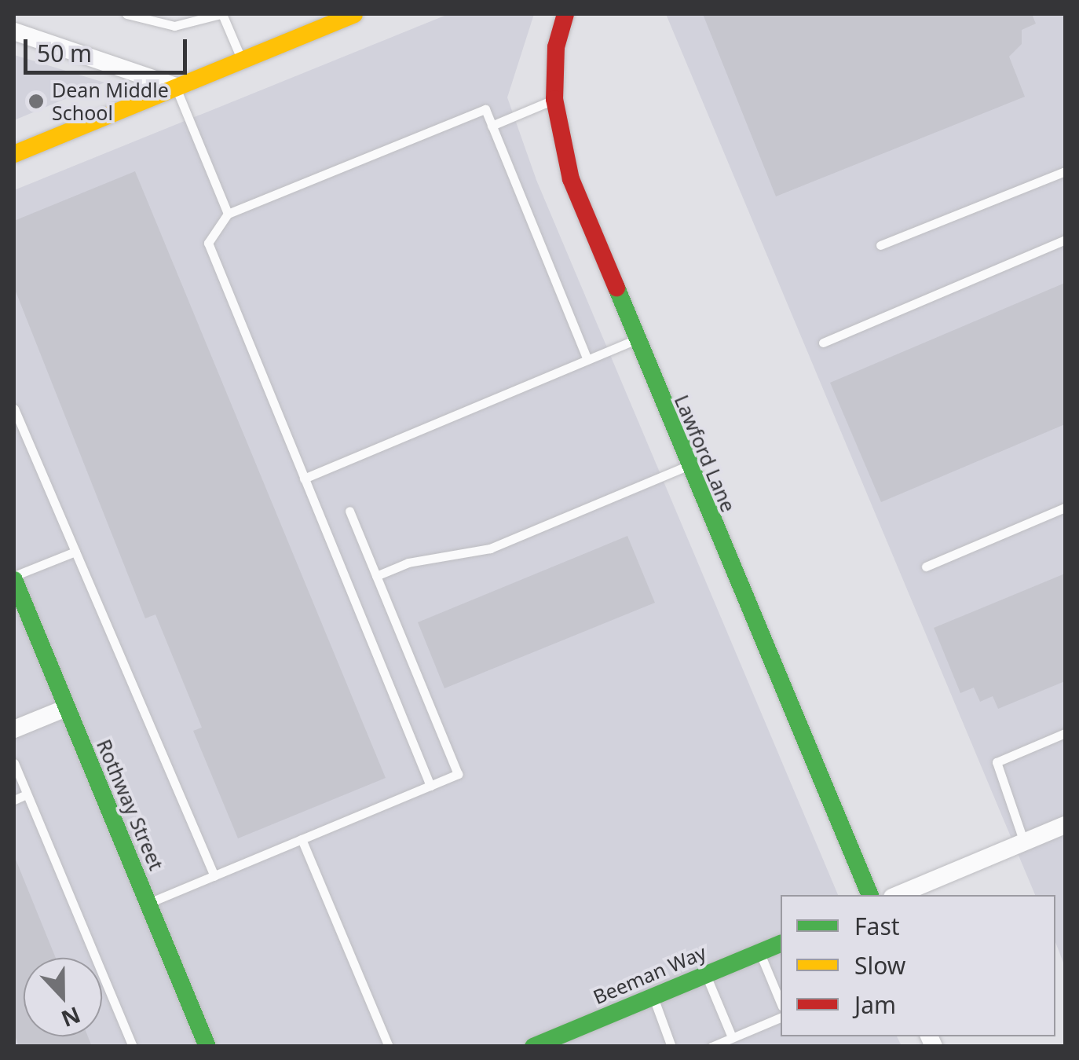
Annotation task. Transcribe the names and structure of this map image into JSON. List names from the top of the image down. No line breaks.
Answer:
{"streets":{"street":["Lawford Lane","Rothway Street","Beeman Way"]},"places":["Dean Middle School"],"legend":["Fast","Slow","Jam"],"scale_bar":"50 m","north":"bottom"}
